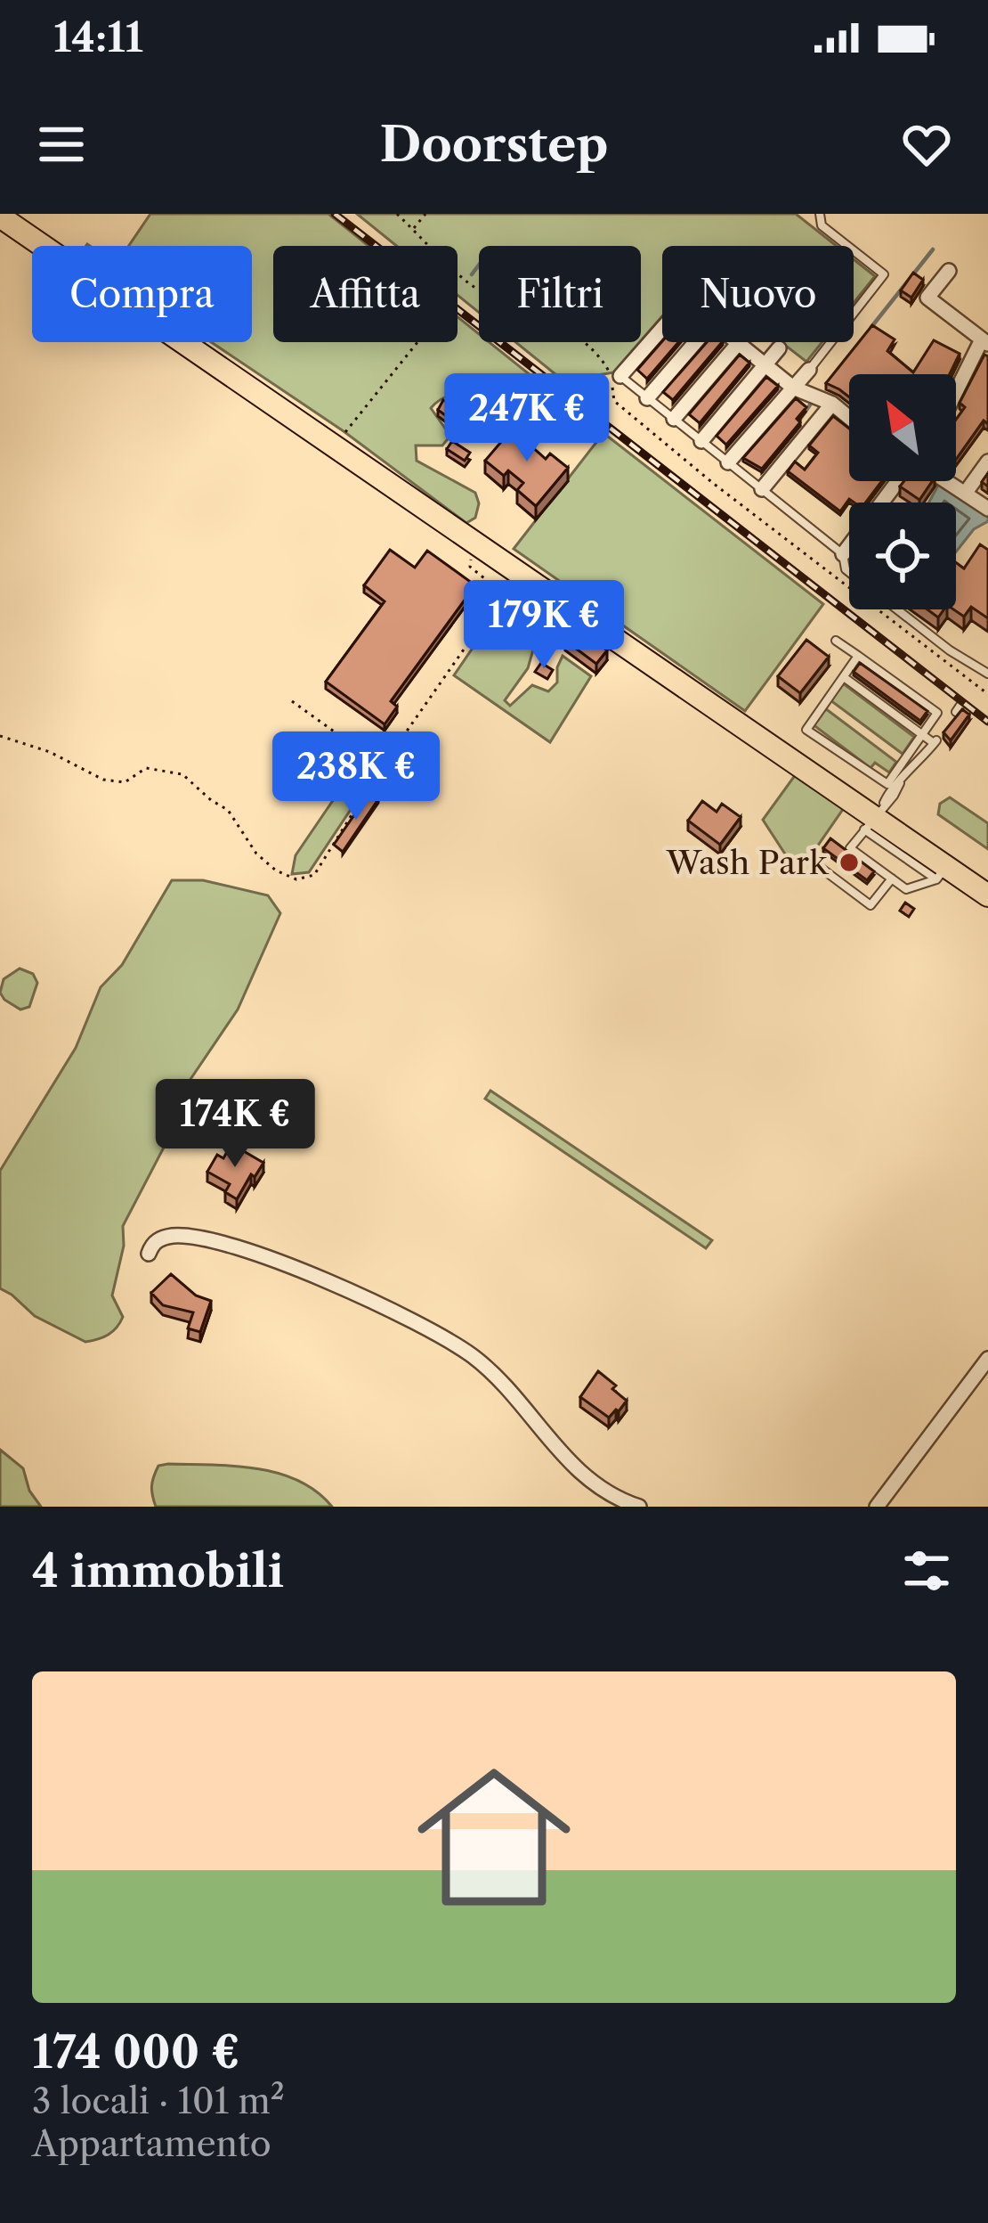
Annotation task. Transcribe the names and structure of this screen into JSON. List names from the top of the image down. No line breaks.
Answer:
{"places":["Wash Park"],"north":"top left","page":{"status":"14:11","header":"Doorstep","chip":["Compra","Affitta","Filtri","Nuovo"],"price":["247K €","179K €","238K €","174K €"],"heading":"4 immobili","list":[{"name":"174 000 €","note":"3 locali · 101 m² · Appartamento"}]}}
